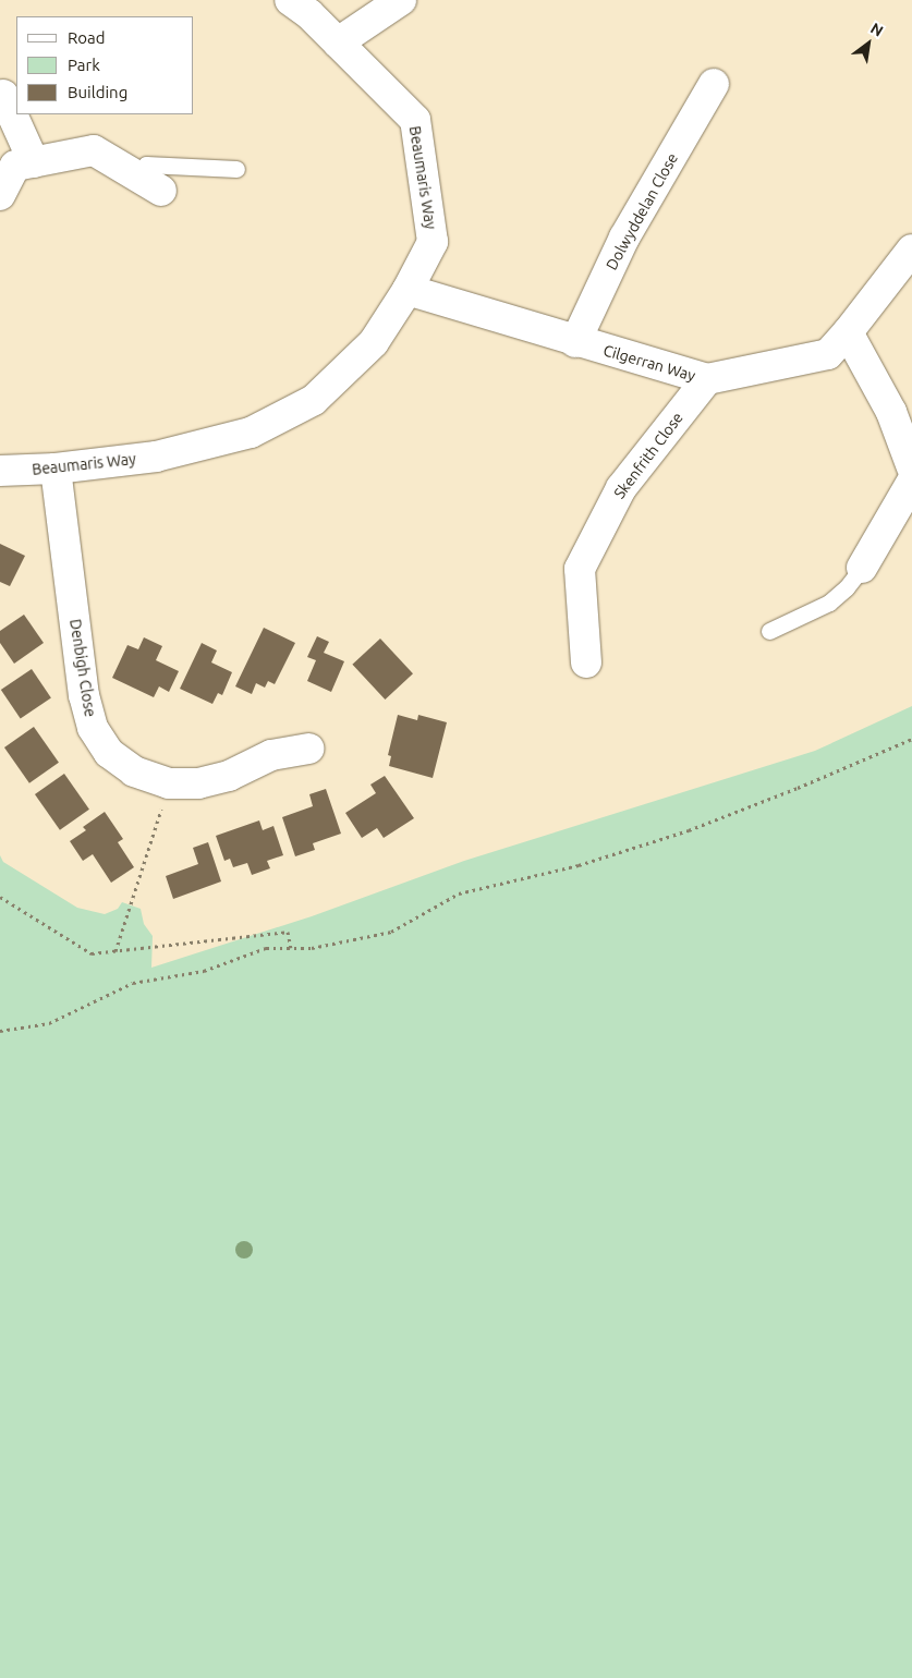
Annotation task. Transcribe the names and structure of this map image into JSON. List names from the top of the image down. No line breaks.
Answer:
{"streets":{"street":["Beaumaris Way","Dolwyddelan Close","Cilgerran Way","Skenfrith Close","Denbigh Close"]},"crossings":[["Beaumaris Way","Cilgerran Way"],["Beaumaris Way","Denbigh Close"],["Dolwyddelan Close","Cilgerran Way"],["Cilgerran Way","Skenfrith Close"]],"legend":["Road","Park","Building"],"north":"top right"}
